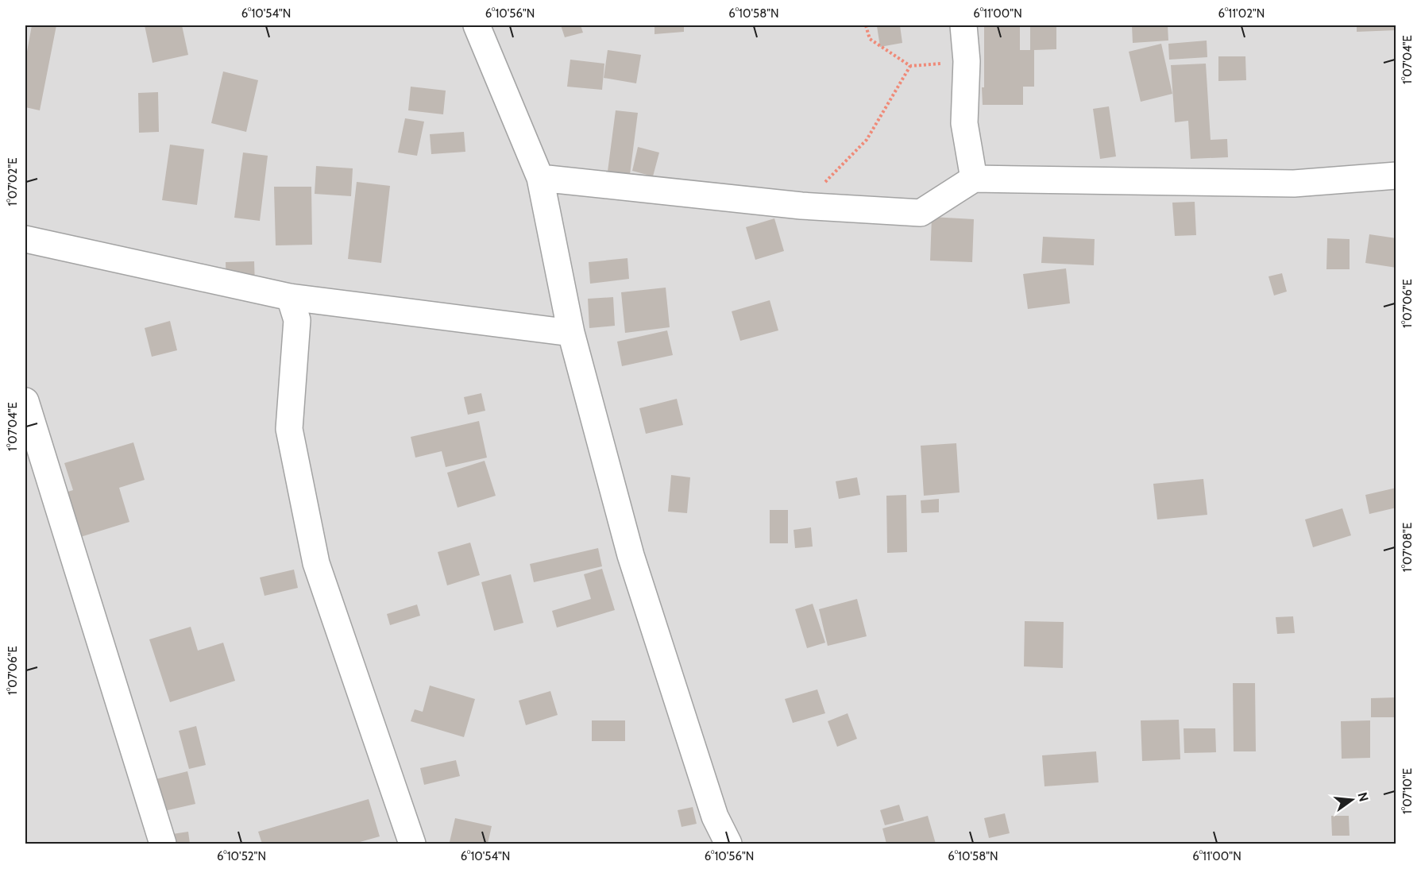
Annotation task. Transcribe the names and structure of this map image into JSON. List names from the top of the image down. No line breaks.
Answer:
{"north":"right","coordinates":["6°10'54\"N","6°10'56\"N","6°10'58\"N","6°11'00\"N","6°11'02\"N","1°07'04\"E","1°07'02\"E","1°07'06\"E","1°07'08\"E","1°07'10\"E","6°10'52\"N"]}
